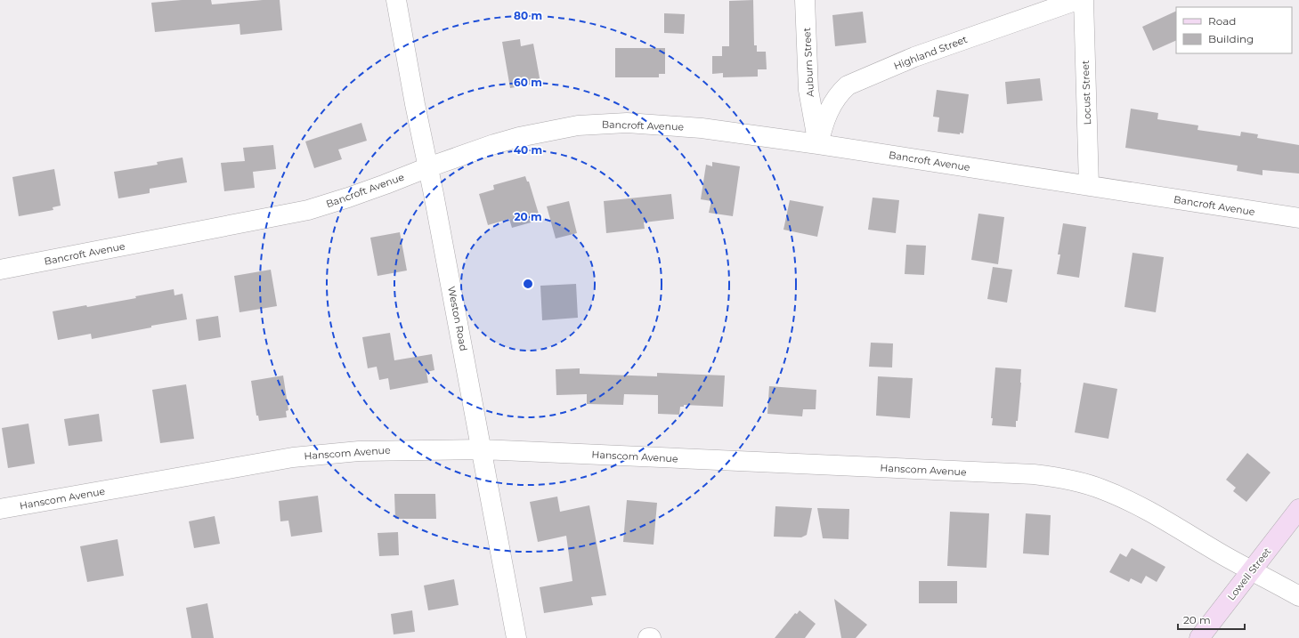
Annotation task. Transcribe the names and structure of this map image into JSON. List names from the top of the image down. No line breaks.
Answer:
{"streets":{"main road":["Lowell Street"],"street":["Highland Street","Auburn Street","Locust Street","Bancroft Avenue","Weston Road","Hanscom Avenue"]},"crossings":[["Highland Street","Auburn Street"],["Highland Street","Bancroft Avenue"],["Auburn Street","Bancroft Avenue"],["Locust Street","Bancroft Avenue"],["Bancroft Avenue","Weston Road"],["Weston Road","Hanscom Avenue"],["Hanscom Avenue","Lowell Street"]],"legend":["Road","Building"],"scale_bar":"20 m","rings":["80 m","60 m","40 m","20 m"]}
